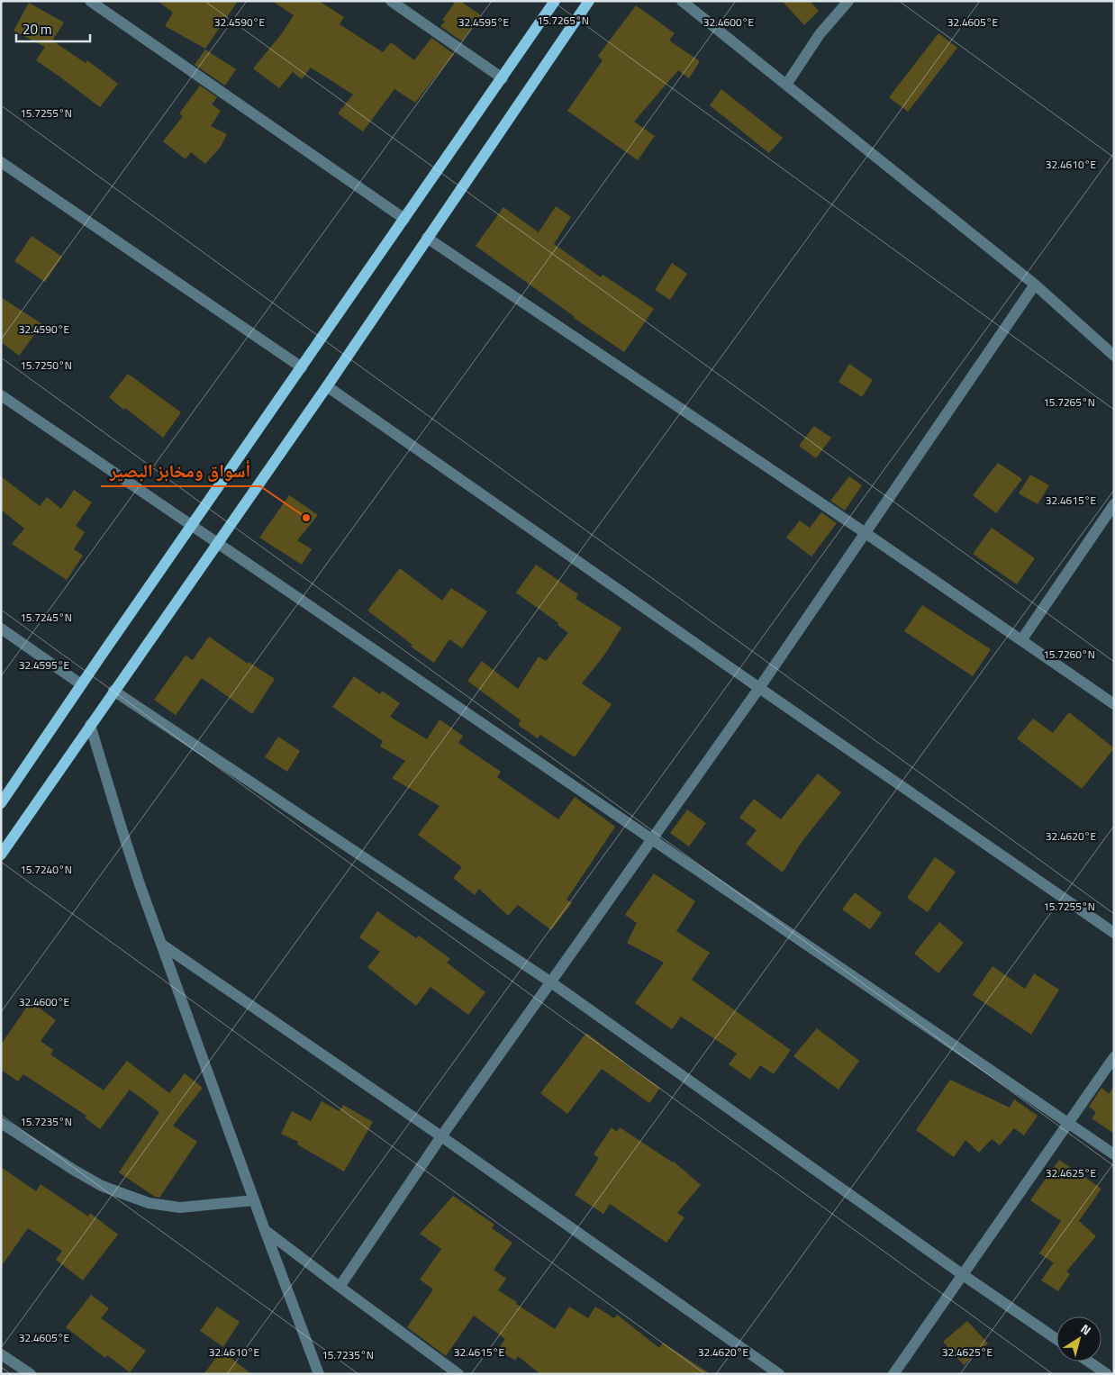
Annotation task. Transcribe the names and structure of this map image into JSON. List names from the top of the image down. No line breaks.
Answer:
{"places":["أسواق ومخابز البصير"],"scale_bar":"20 m","north":"top right","coordinates":["15.7265°N","32.4590°E","32.4595°E","32.4600°E","32.4605°E","15.7255°N","32.4610°E","15.7250°N","32.4615°E","15.7245°N","15.7260°N","32.4620°E","15.7240°N","15.7235°N","32.4625°E"]}
